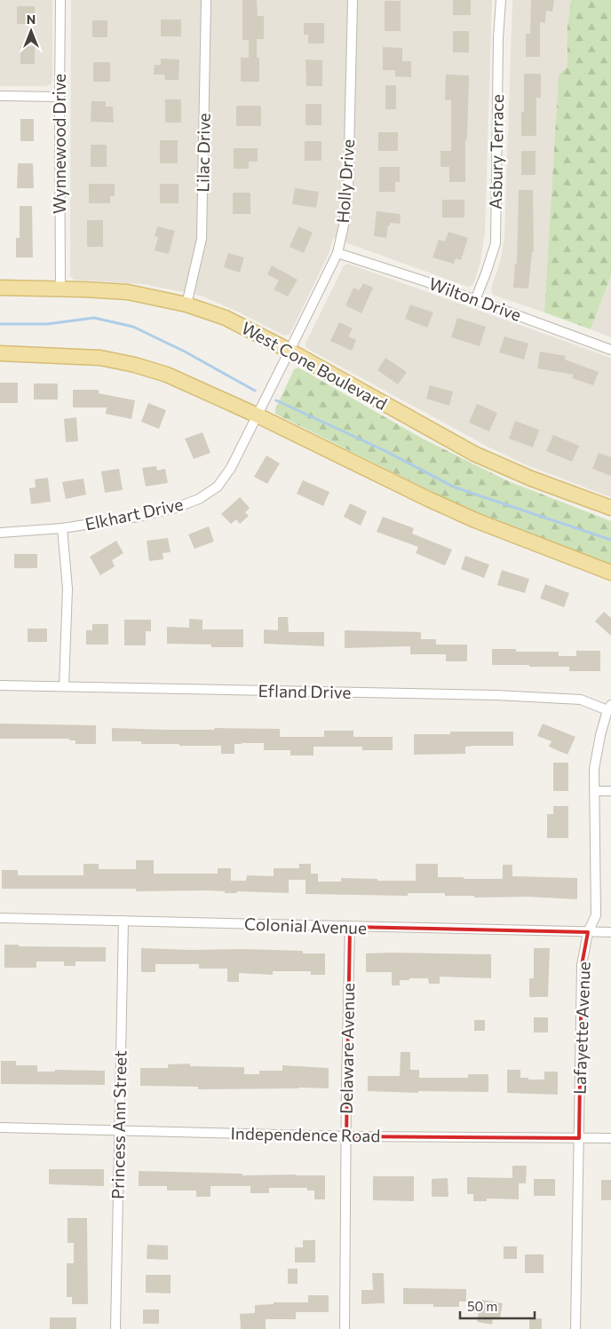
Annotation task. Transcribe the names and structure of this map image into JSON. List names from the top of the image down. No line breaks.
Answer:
{"streets":{"main road":["West Cone Boulevard"],"street":["Wynnewood Drive","Asbury Terrace","Lilac Drive","Holly Drive","Wilton Drive","Elkhart Drive","Efland Drive","Colonial Avenue","Lafayette Avenue","Delaware Avenue","Princess Ann Street","Independence Road"]},"crossings":[["Wynnewood Drive","West Cone Boulevard"],["Asbury Terrace","Wilton Drive"],["Lilac Drive","West Cone Boulevard"],["Holly Drive","Wilton Drive"],["Holly Drive","West Cone Boulevard"],["Holly Drive","Elkhart Drive"],["West Cone Boulevard","Elkhart Drive"],["Efland Drive","Lafayette Avenue"],["Colonial Avenue","Lafayette Avenue"],["Colonial Avenue","Delaware Avenue"],["Colonial Avenue","Princess Ann Street"],["Lafayette Avenue","Independence Road"],["Delaware Avenue","Independence Road"],["Princess Ann Street","Independence Road"]],"scale_bar":"50 m","north":"top"}
